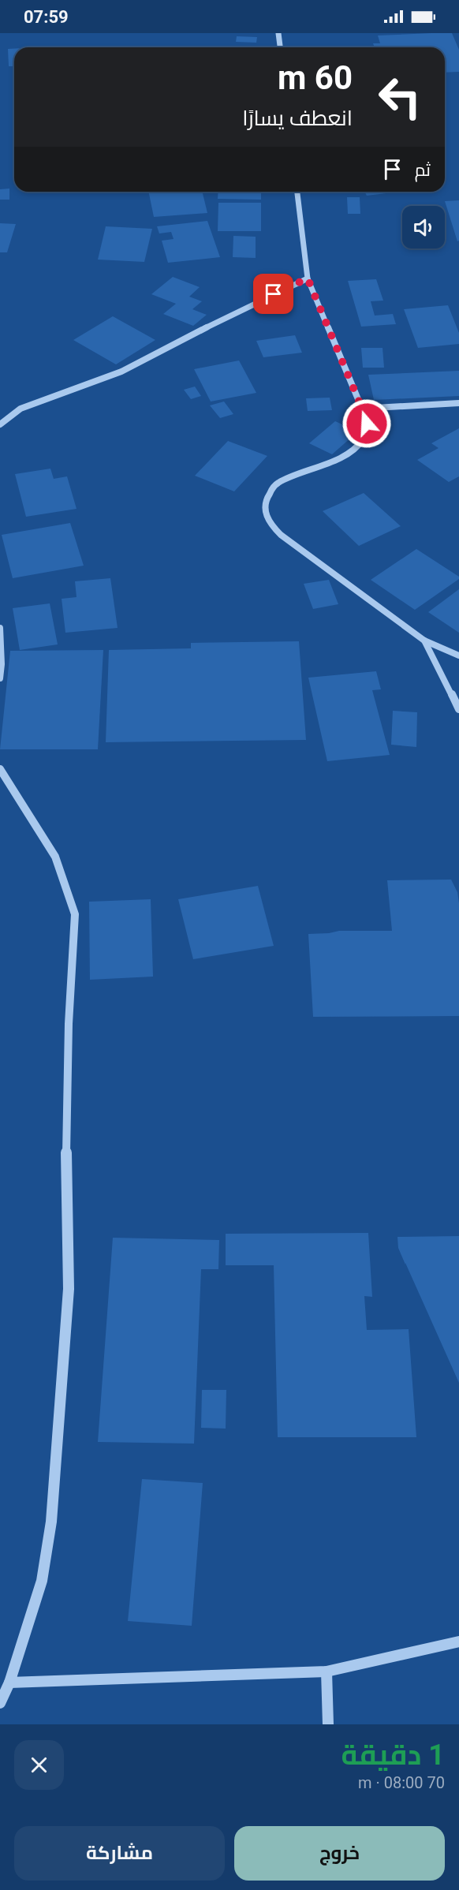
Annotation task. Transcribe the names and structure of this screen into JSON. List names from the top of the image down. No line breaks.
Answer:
{"page":{"status":"07:59","turn":["60 m","انعطف يسارًا"],"then":"ثم","heading":["1 دقيقة","70 m · 08:00"],"buttons":["خروج","مشاركة"]}}
